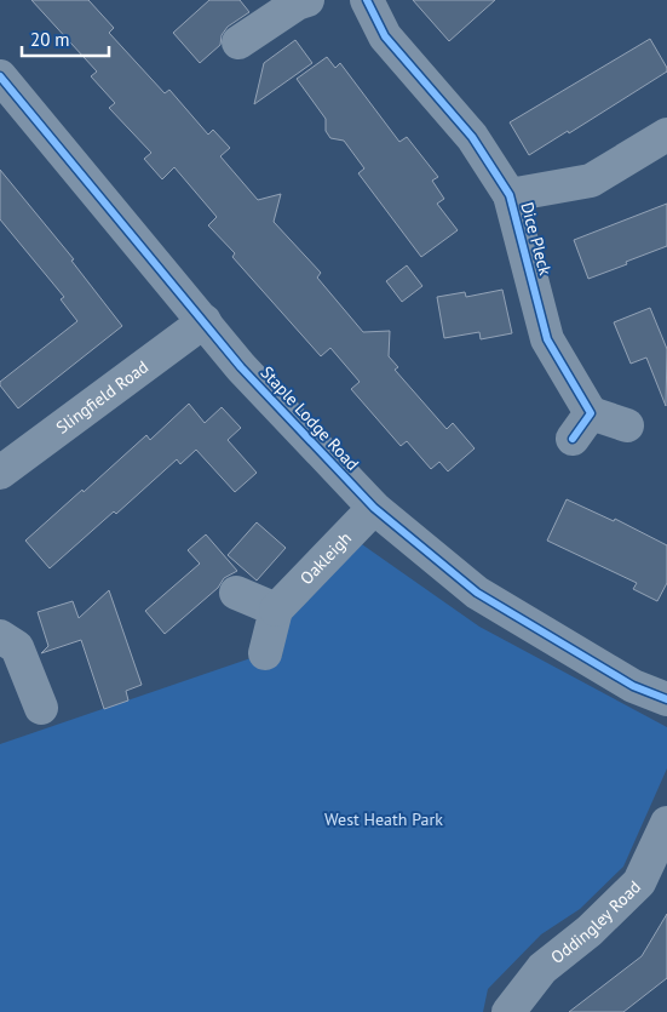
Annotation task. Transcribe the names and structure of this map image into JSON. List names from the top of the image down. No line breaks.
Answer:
{"streets":{"street":["Dice Pleck","Slingfield Road","Staple Lodge Road","Oakleigh","Oddingley Road"]},"crossings":[["Slingfield Road","Staple Lodge Road"],["Staple Lodge Road","Oakleigh"]],"parks":["West Heath Park"],"scale_bar":"20 m"}
